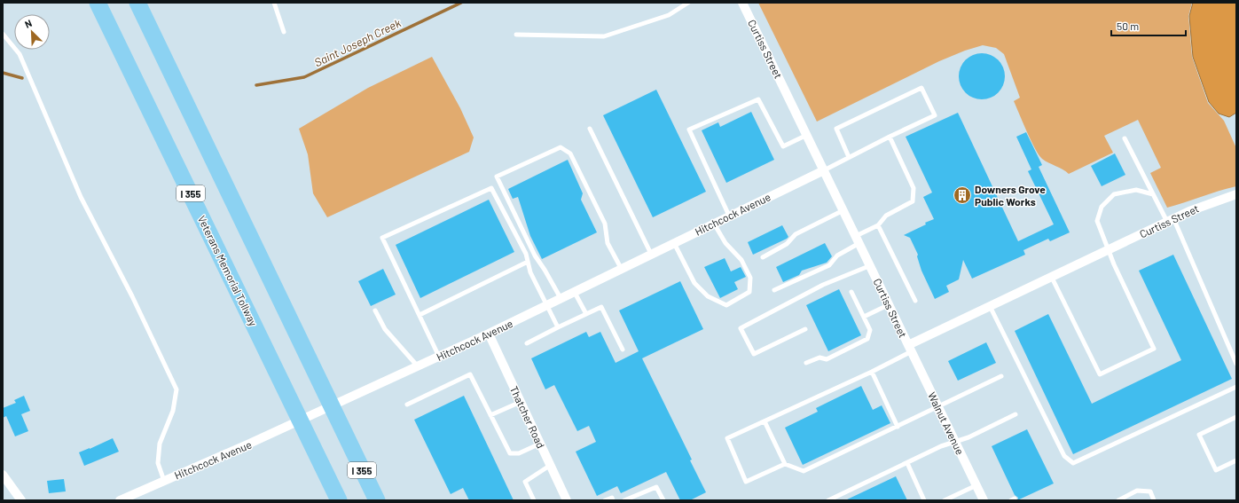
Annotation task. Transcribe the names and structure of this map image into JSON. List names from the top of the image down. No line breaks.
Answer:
{"streets":{"highway":["I 355","Veterans Memorial Tollway"],"street":["Curtiss Street","Hitchcock Avenue","Thatcher Road","Walnut Avenue"]},"crossings":[["Curtiss Street","Hitchcock Avenue"],["Curtiss Street","Walnut Avenue"],["Hitchcock Avenue","Thatcher Road"]],"water":["Saint Joseph Creek"],"places":{"building":["Downers Grove Public Works"]},"scale_bar":"50 m","north":"top left"}
